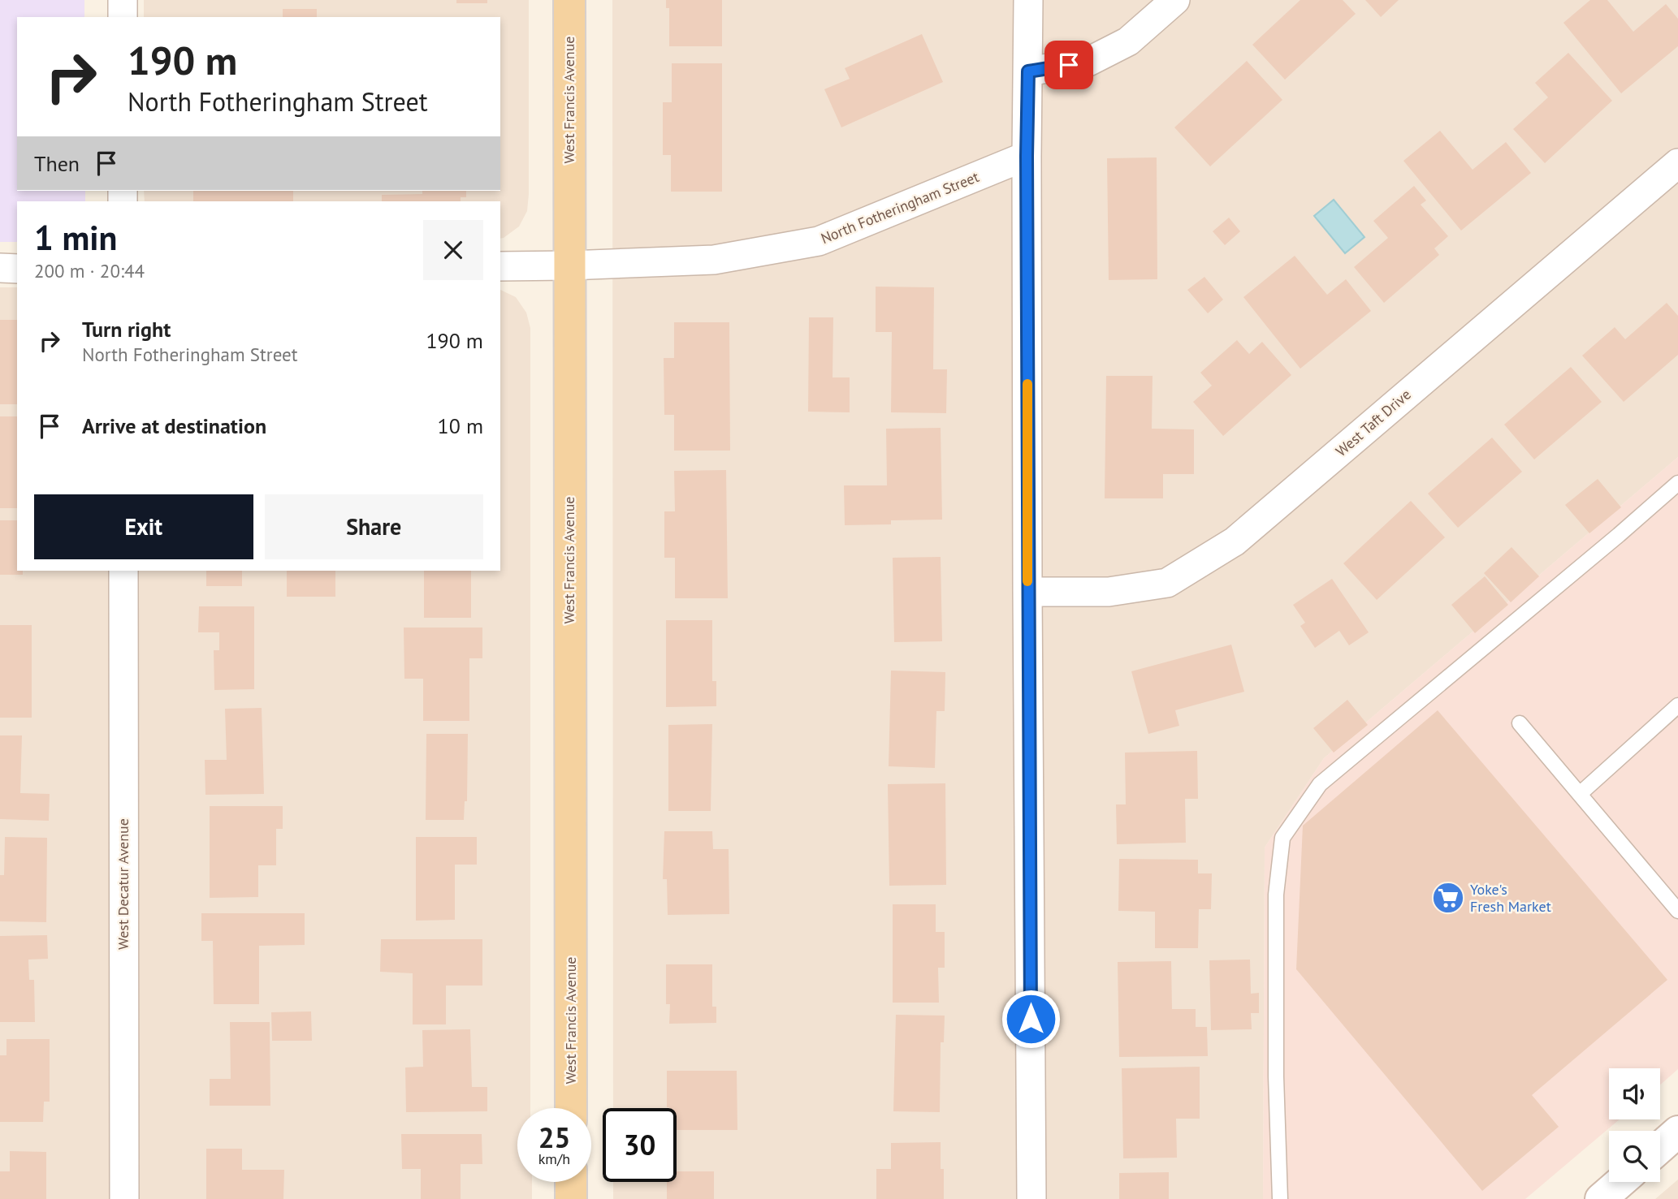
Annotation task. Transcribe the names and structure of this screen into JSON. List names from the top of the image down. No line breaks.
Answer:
{"streets":{"main road":["West Francis Avenue"],"street":["North Fotheringham Street","West Taft Drive","West Decatur Avenue"]},"crossings":[["West Francis Avenue","North Fotheringham Street"]],"places":{"supermarket":["Yoke's Fresh Market"]},"page":{"turn":["190 m","North Fotheringham Street"],"then":"Then","heading":["1 min","200 m · 20:44"],"list":[{"name":"Turn right","note":"North Fotheringham Street","value":"190 m"},{"name":"Arrive at destination","value":"10 m"}],"buttons":["Exit","Share"],"speed":"25 km/h","limit":"30"}}
